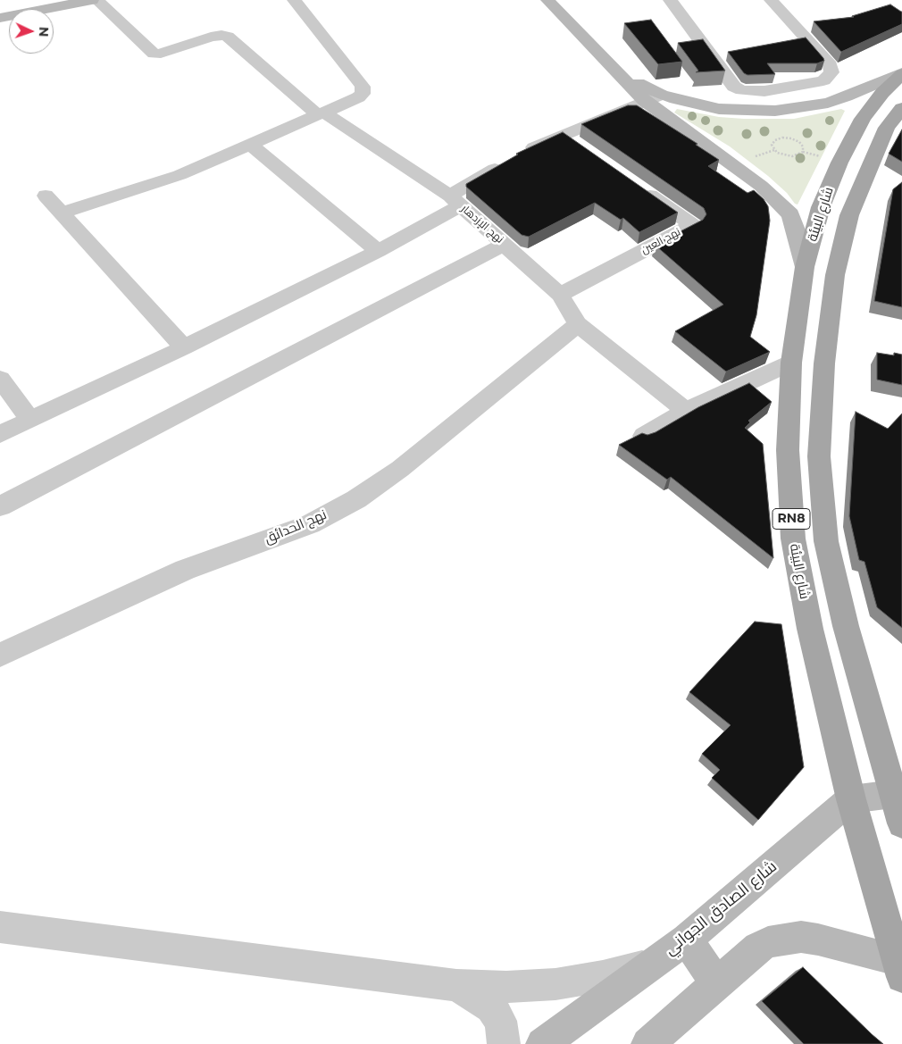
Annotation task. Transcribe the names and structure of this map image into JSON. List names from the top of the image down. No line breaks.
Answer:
{"streets":{"main road":["شارع البيئة","RN8"],"street":["نهج الإزدهار","نهج العين","نهج الحدائق","شارع الصادق الجواني"]},"crossings":[["شارع البيئة","شارع الصادق الجواني"],["نهج الإزدهار","نهج العين"],["نهج الإزدهار","نهج الحدائق"]],"north":"right"}
